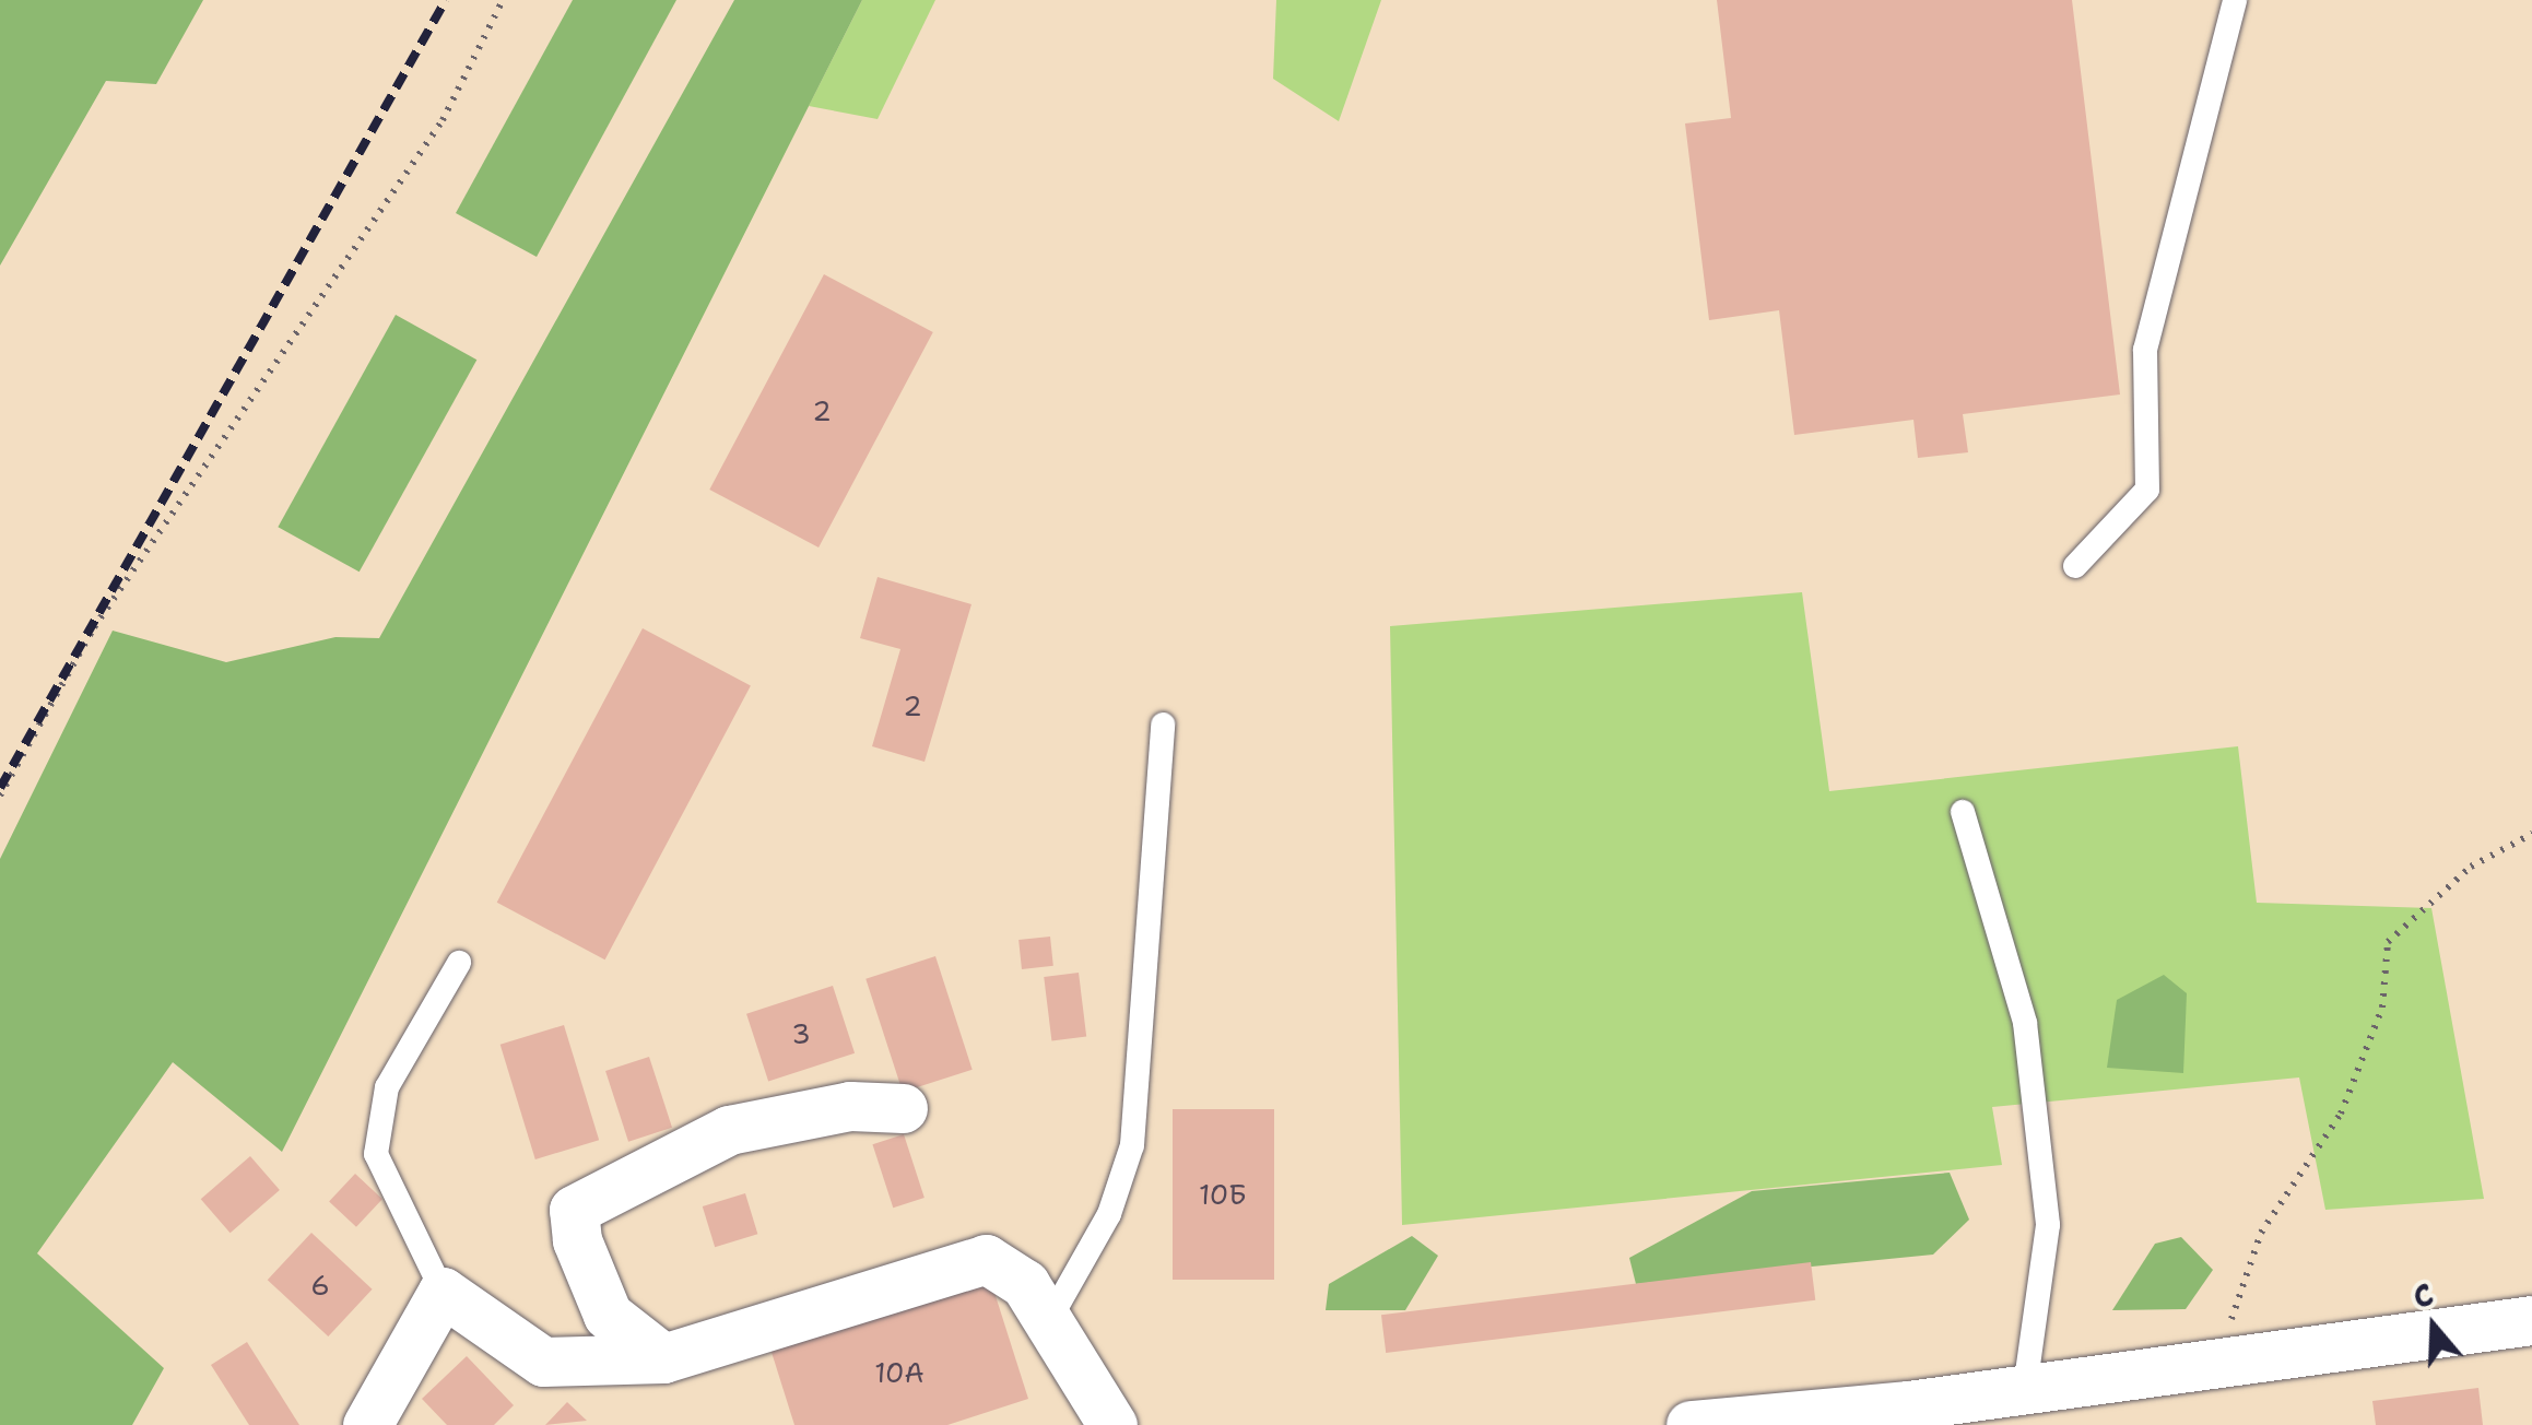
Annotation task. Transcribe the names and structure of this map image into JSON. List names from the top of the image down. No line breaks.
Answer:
{"house_numbers":["2","2","3","10Б","6","10А"],"north":"top"}
